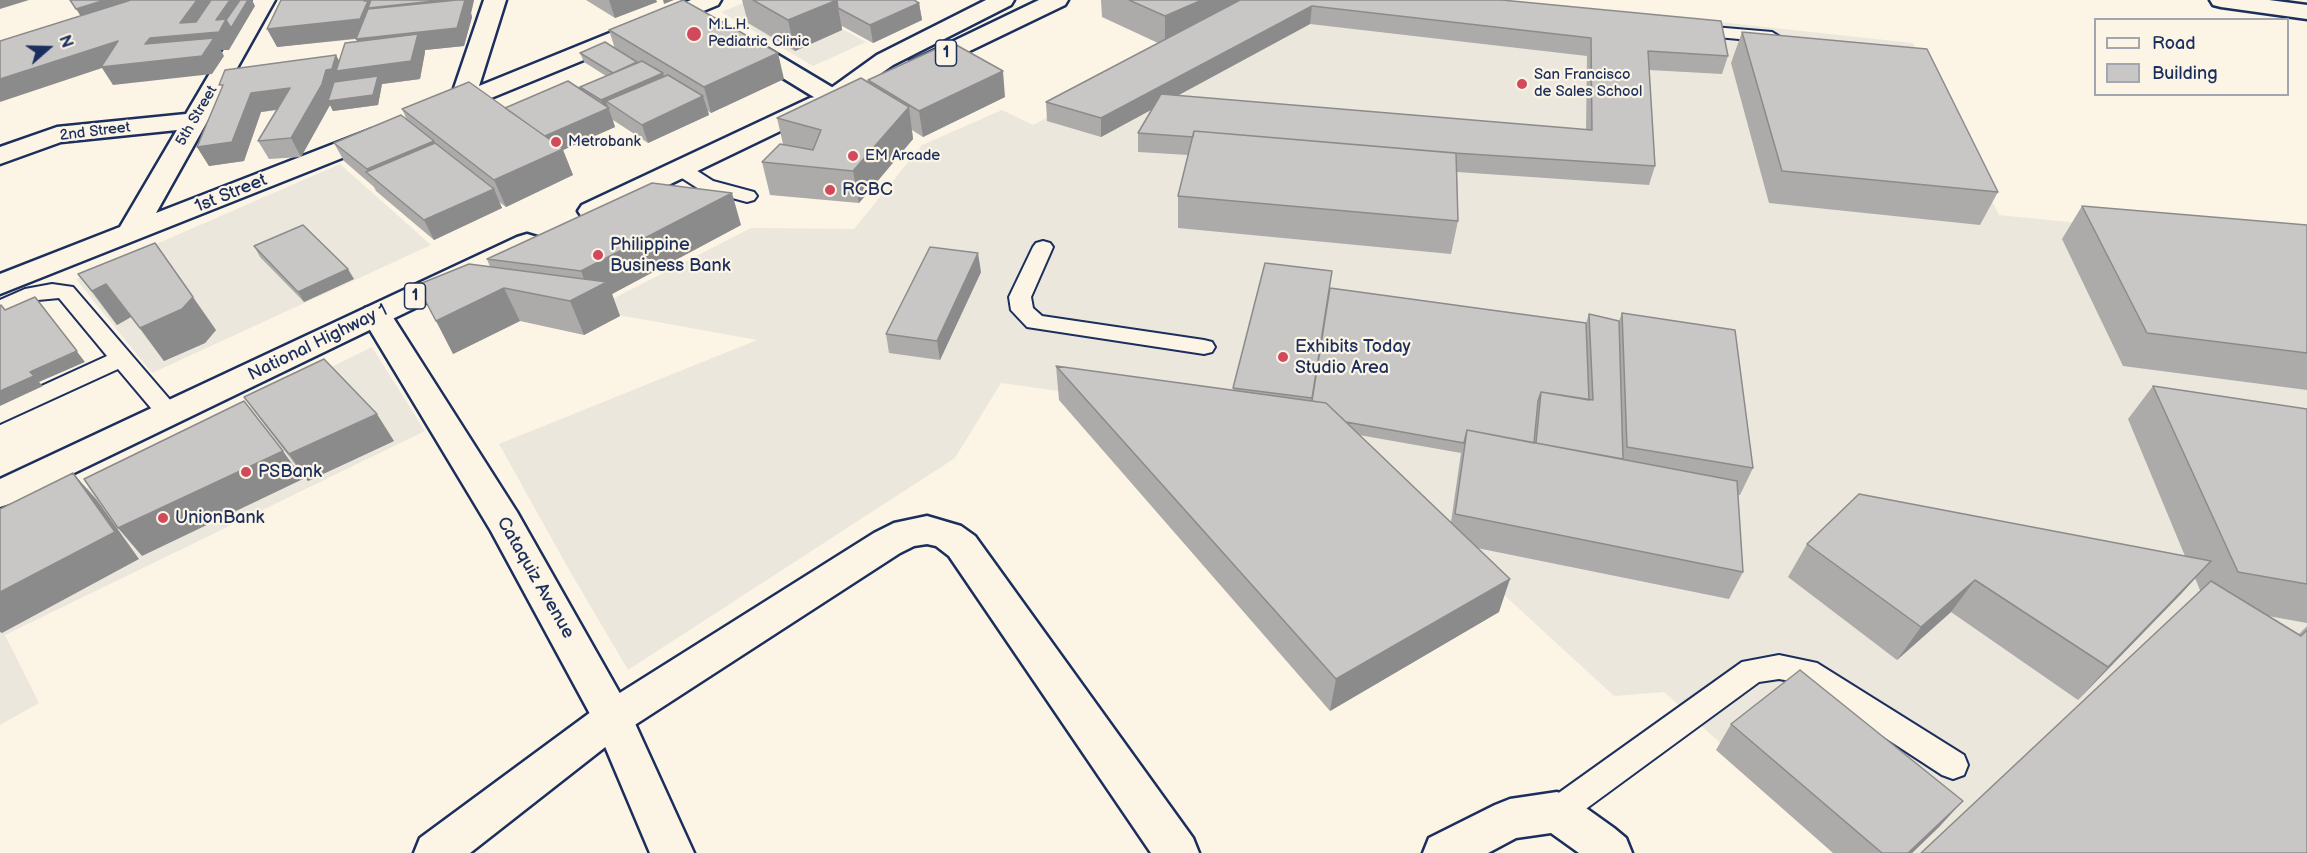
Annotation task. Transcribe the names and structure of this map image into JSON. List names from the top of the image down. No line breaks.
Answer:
{"streets":{"main road":["1","5th Street","2nd Street","1st Street","National Highway 1","Cataquiz Avenue"]},"crossings":[["5th Street","2nd Street"],["5th Street","1st Street"],["National Highway 1","Cataquiz Avenue"]],"places":["M.L.H. Pediatric Clinic","San Francisco de Sales School","Metrobank","EM Arcade","RCBC","Philippine Business Bank","Exhibits Today Studio Area","PSBank","UnionBank"],"legend":["Road","Building"],"north":"right"}
